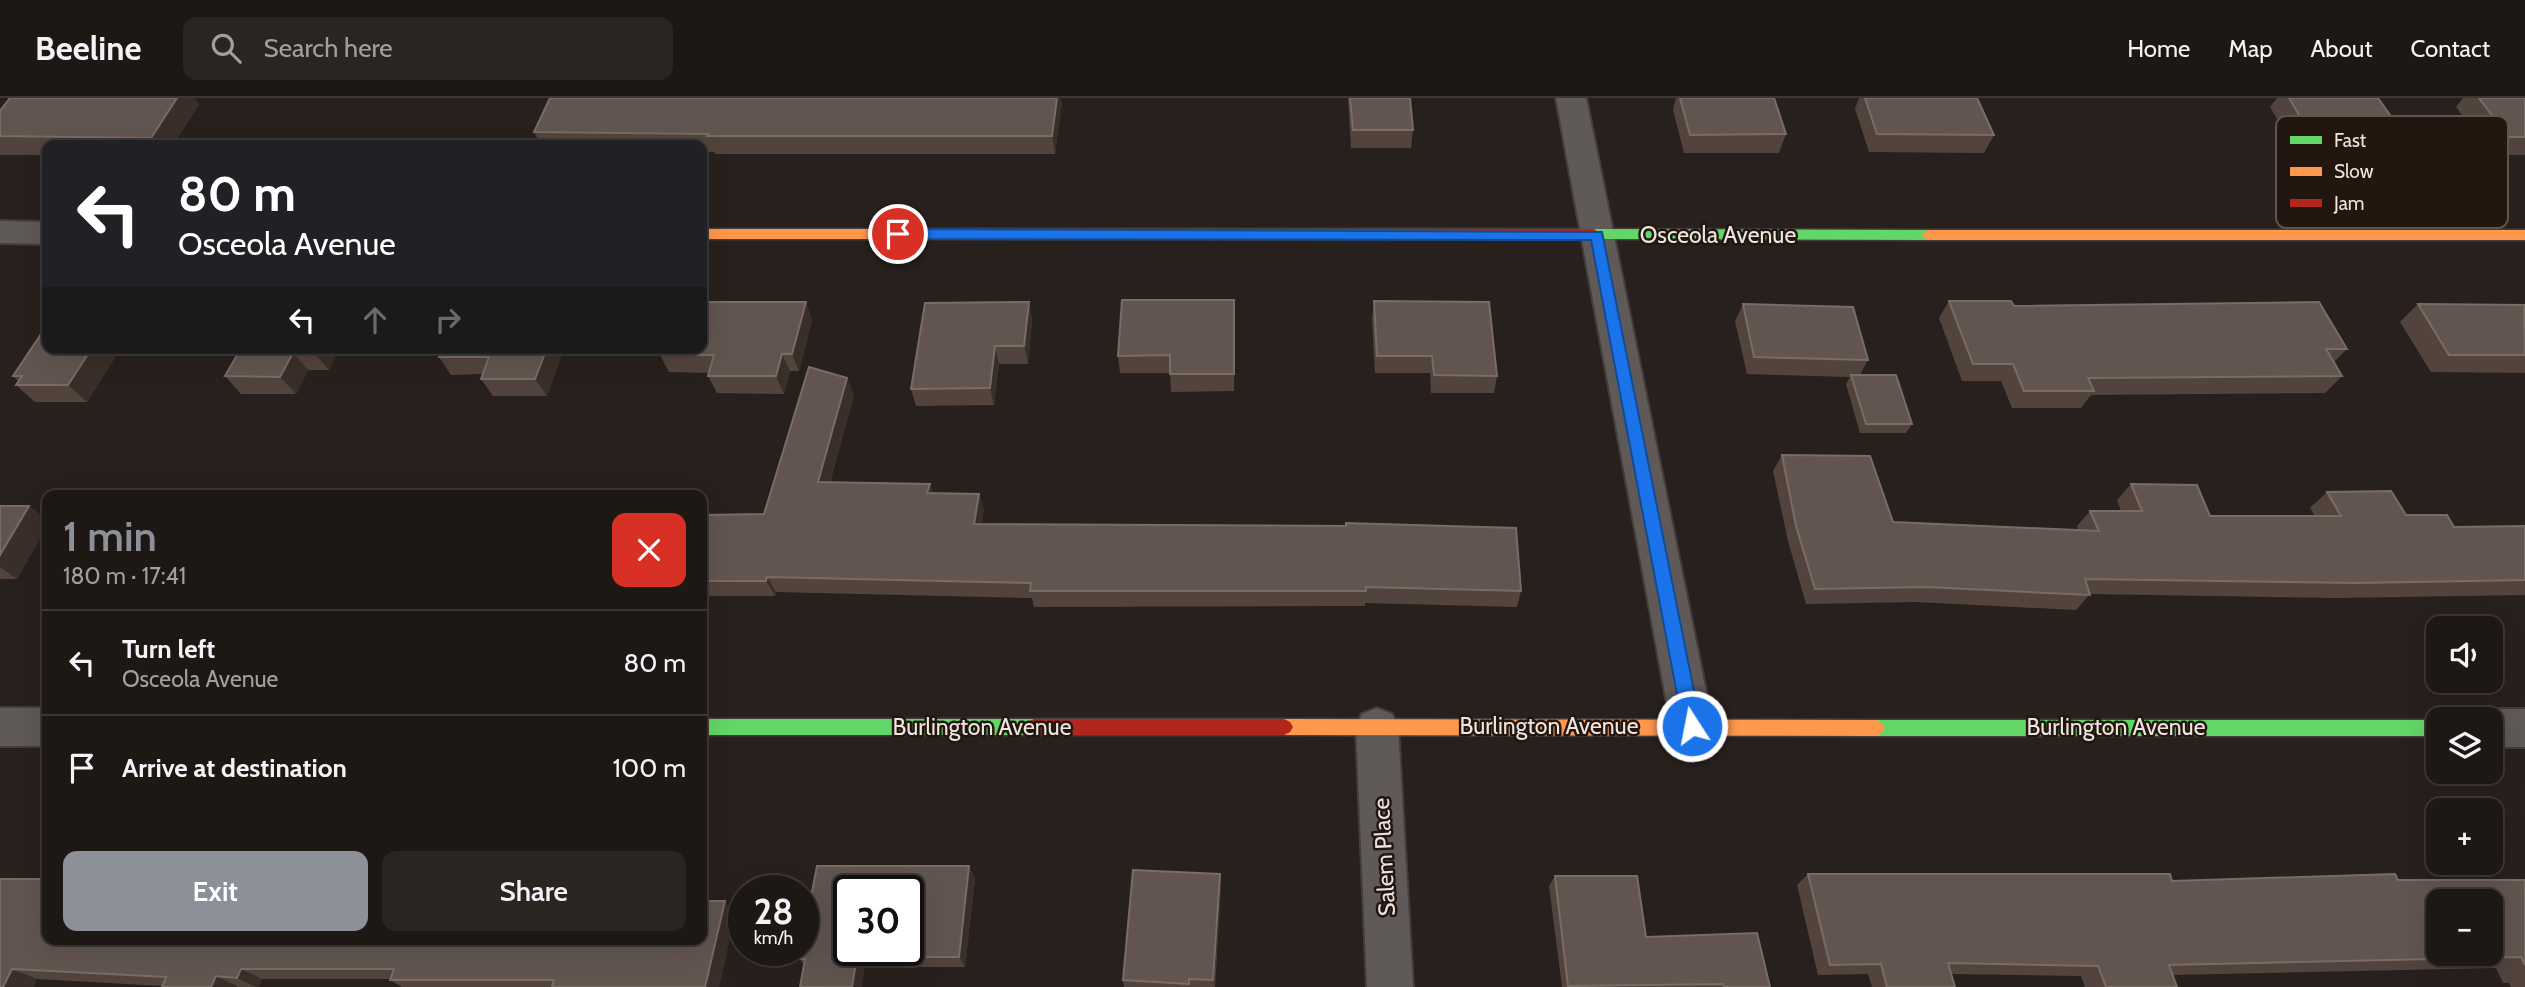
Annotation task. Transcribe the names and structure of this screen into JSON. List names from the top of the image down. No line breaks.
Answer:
{"streets":{"street":["Osceola Avenue","Burlington Avenue","Salem Place"]},"crossings":[["Burlington Avenue","Salem Place"]],"legend":["Fast","Slow","Jam"],"page":{"header":"Beeline","search":"Search here","nav":["Home","Map","About","Contact"],"turn":["80 m","Osceola Avenue"],"heading":["1 min","180 m · 17:41"],"list":[{"name":"Turn left","note":"Osceola Avenue","value":"80 m"},{"name":"Arrive at destination","value":"100 m"}],"map_buttons":["+","−"],"buttons":["Exit","Share"],"speed":"28 km/h","limit":"30"}}
